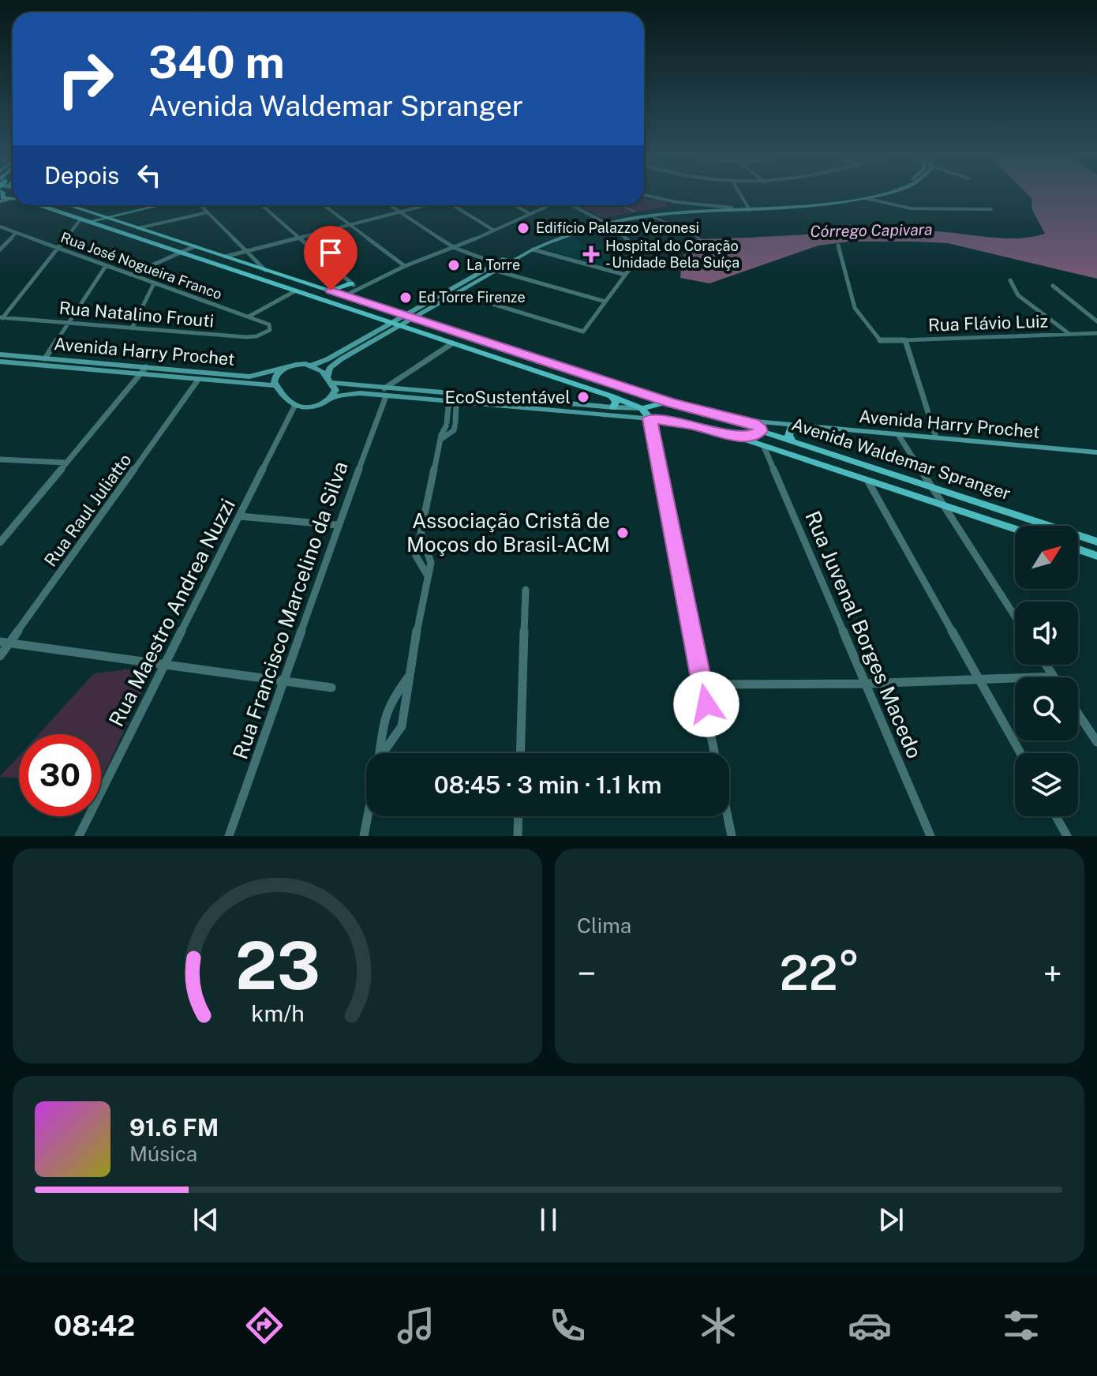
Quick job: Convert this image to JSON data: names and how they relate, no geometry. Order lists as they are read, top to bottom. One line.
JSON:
{"streets":{"main road":["Avenida Waldemar Spranger"],"street":["Rua José Nogueira Franco","Rua Natalino Frouti","Rua Flávio Luiz","Avenida Harry Prochet","Rua Raul Juliatto","Rua Francisco Marcelino da Silva","Rua Maestro Andrea Nuzzi","Rua Juvenal Borges Macedo"]},"crossings":[["Rua José Nogueira Franco","Rua Natalino Frouti"],["Avenida Harry Prochet","Avenida Waldemar Spranger"],["Avenida Harry Prochet","Rua Raul Juliatto"],["Avenida Harry Prochet","Rua Maestro Andrea Nuzzi"],["Avenida Waldemar Spranger","Rua Juvenal Borges Macedo"]],"water":["Córrego Capivara"],"places":{"other":["Edifício Palazzo Veronesi","La Torre","Ed Torre Firenze","EcoSustentável","Associação Cristã de Moços do Brasil-ACM"],"health":["Hospital do Coração - Unidade Bela Suíça"]},"north":"top right","page":{"turn":["340 m","Avenida Waldemar Spranger"],"then":"Depois","limit":"30","trip":"08:45 · 3 min · 1.1 km","tile":"Clima","heat":["−","22°","+"],"song":["91.6 FM","Música"],"tabs":"08:42","gauge":["23","km/h"]}}
